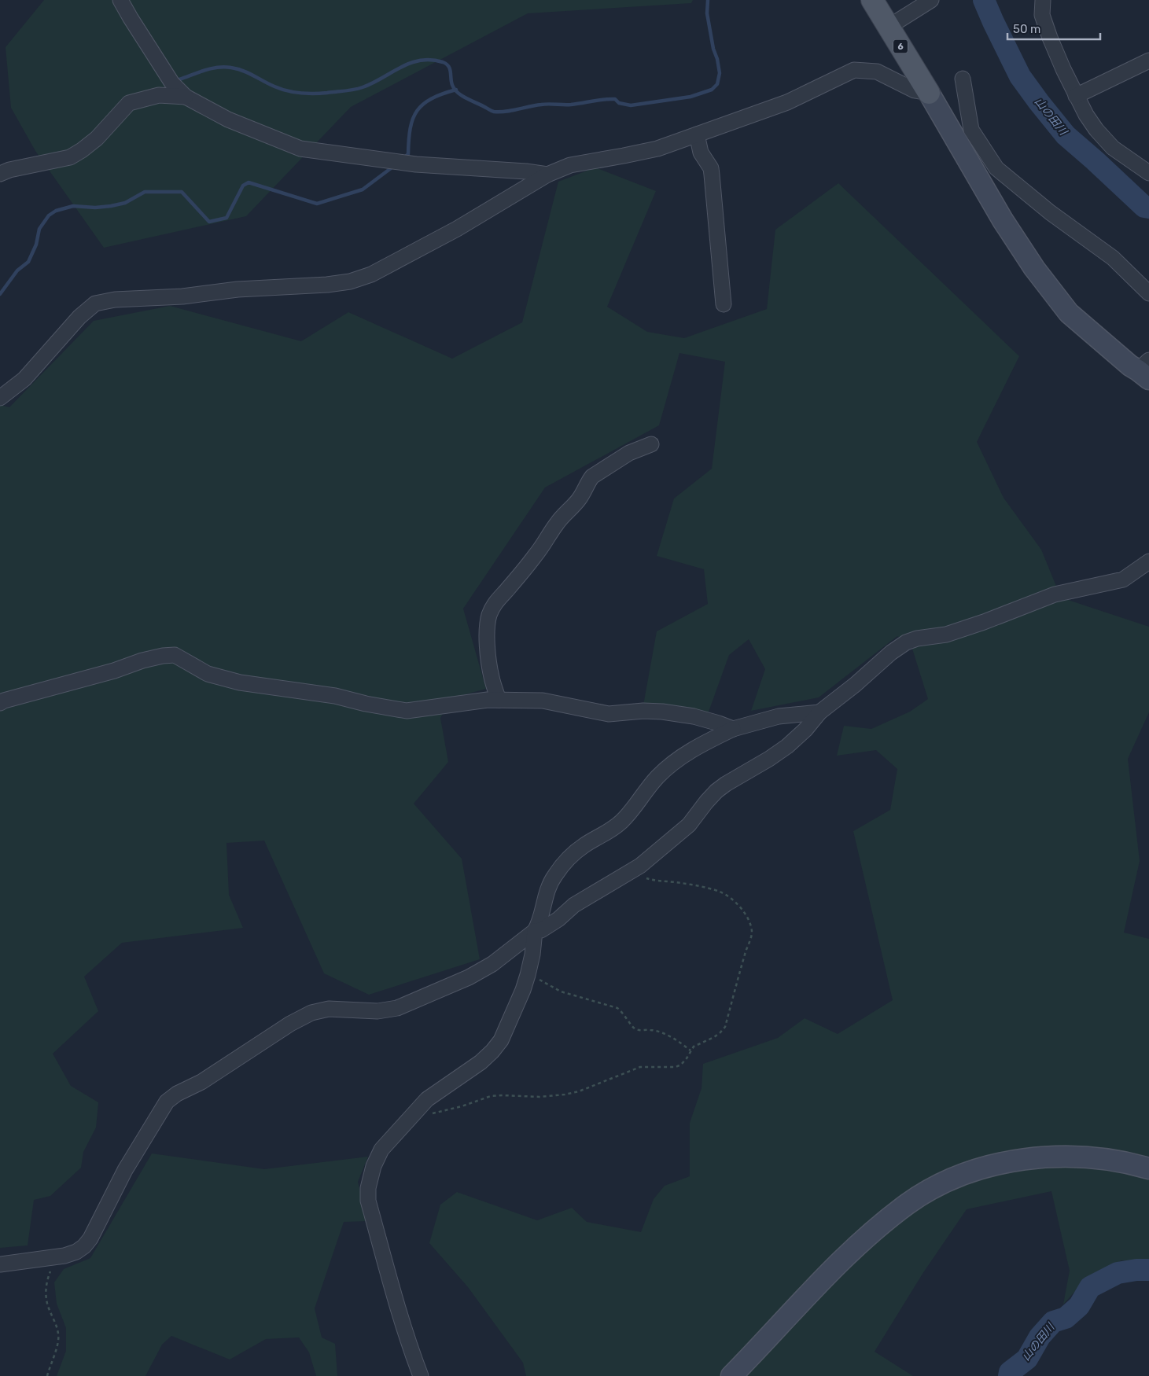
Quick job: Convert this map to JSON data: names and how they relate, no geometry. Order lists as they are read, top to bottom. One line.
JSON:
{"streets":{"main road":["6"]},"water":["山の田川"],"scale_bar":"50 m"}
